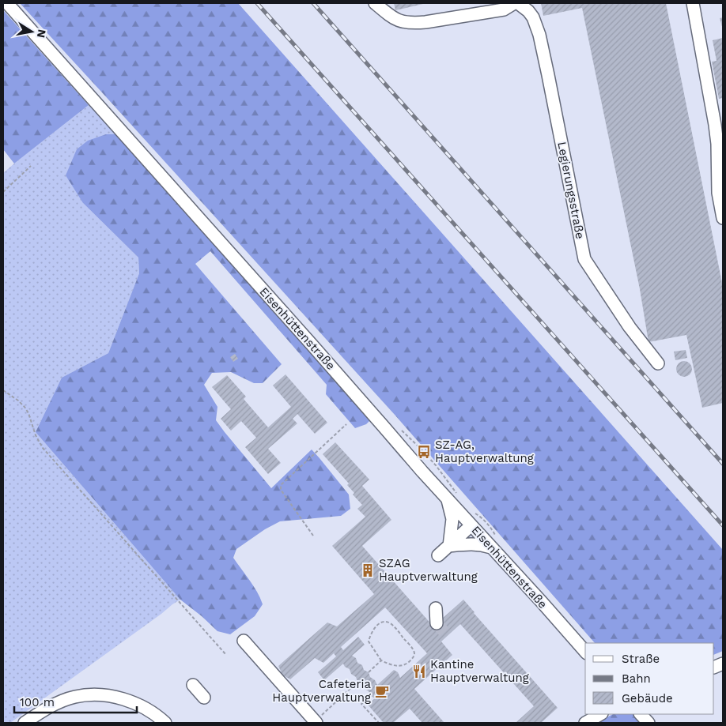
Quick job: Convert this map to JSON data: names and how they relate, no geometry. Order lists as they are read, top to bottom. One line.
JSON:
{"streets":{"street":["Legierungsstraße","Eisenhüttenstraße"]},"places":{"bus stop":["SZ-AG, Hauptverwaltung"],"building":["SZAG Hauptverwaltung"],"restaurant":["Kantine Hauptverwaltung"],"cafe":["Cafeteria Hauptverwaltung"]},"legend":["Straße","Bahn","Gebäude"],"scale_bar":"100 m","north":"right"}
